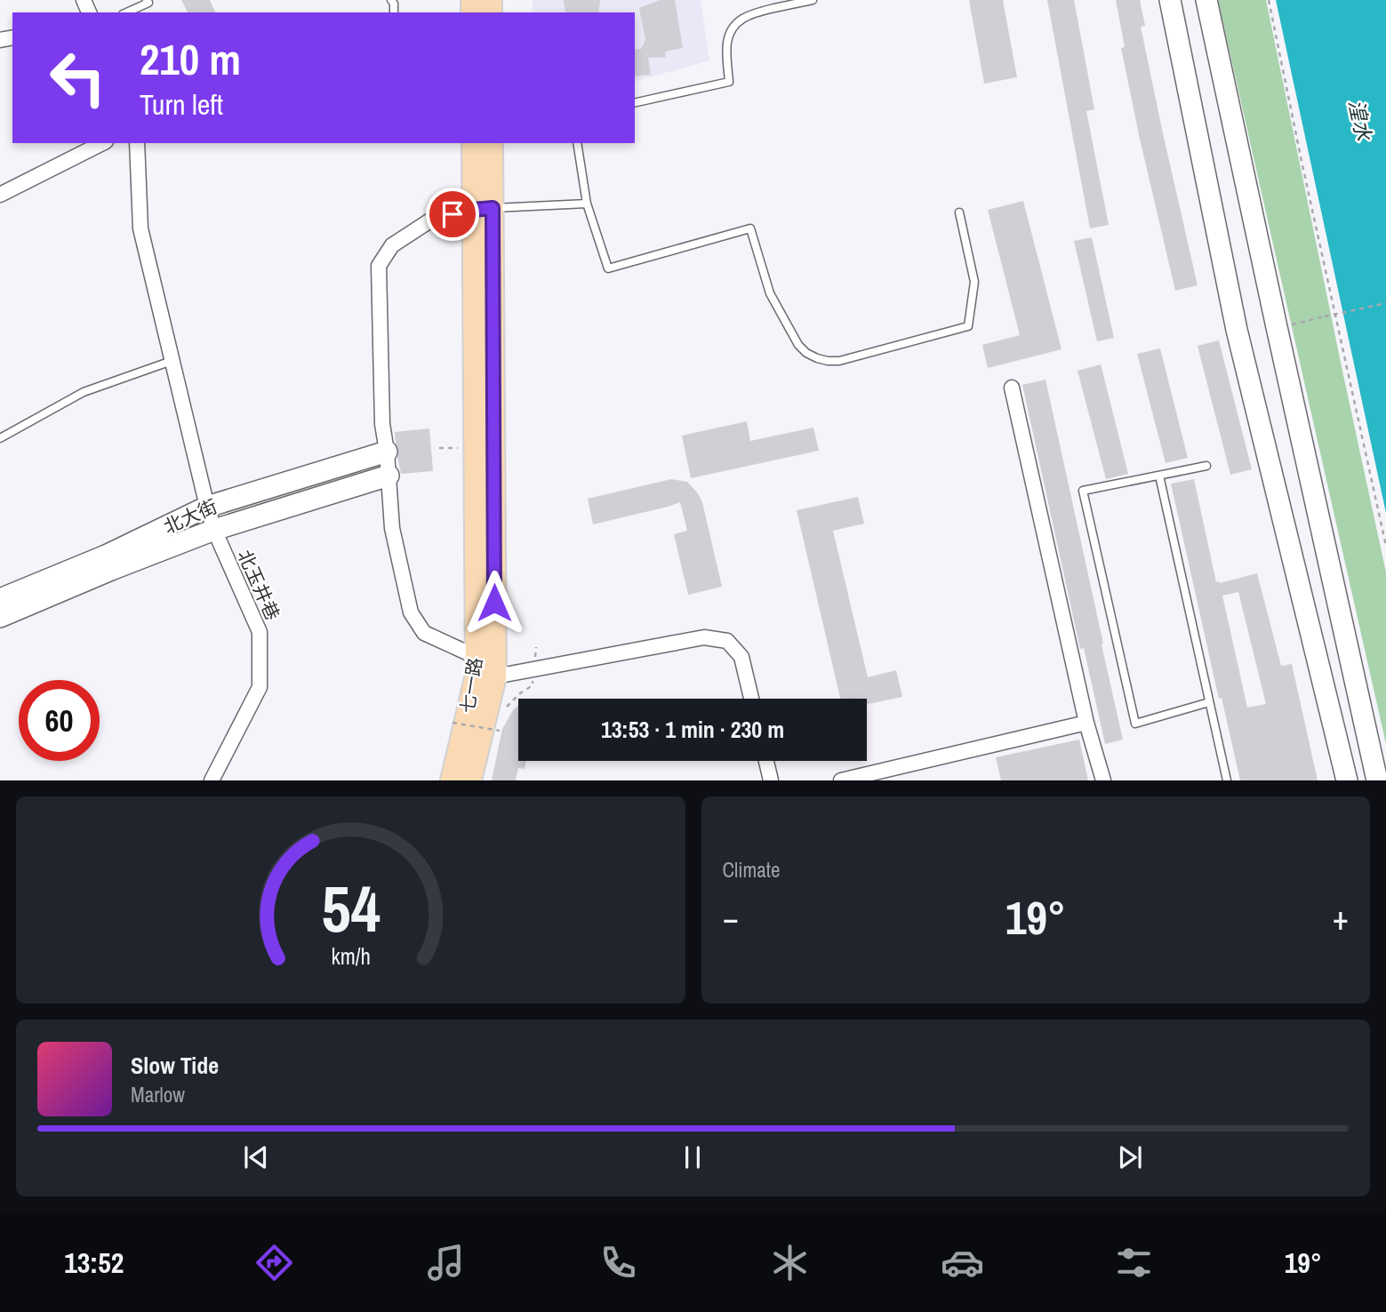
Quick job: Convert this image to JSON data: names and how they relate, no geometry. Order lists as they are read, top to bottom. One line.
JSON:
{"streets":{"main road":["北大街","七一路"],"street":["北玉井巷"]},"crossings":[["北大街","北玉井巷"]],"water":["湟水"],"page":{"turn":["210 m","Turn left"],"limit":"60","trip":"13:53 · 1 min · 230 m","tile":"Climate","heat":["−","19°","+"],"song":["Slow Tide","Marlow"],"tabs":["13:52","19°"],"gauge":["54","km/h"]}}
